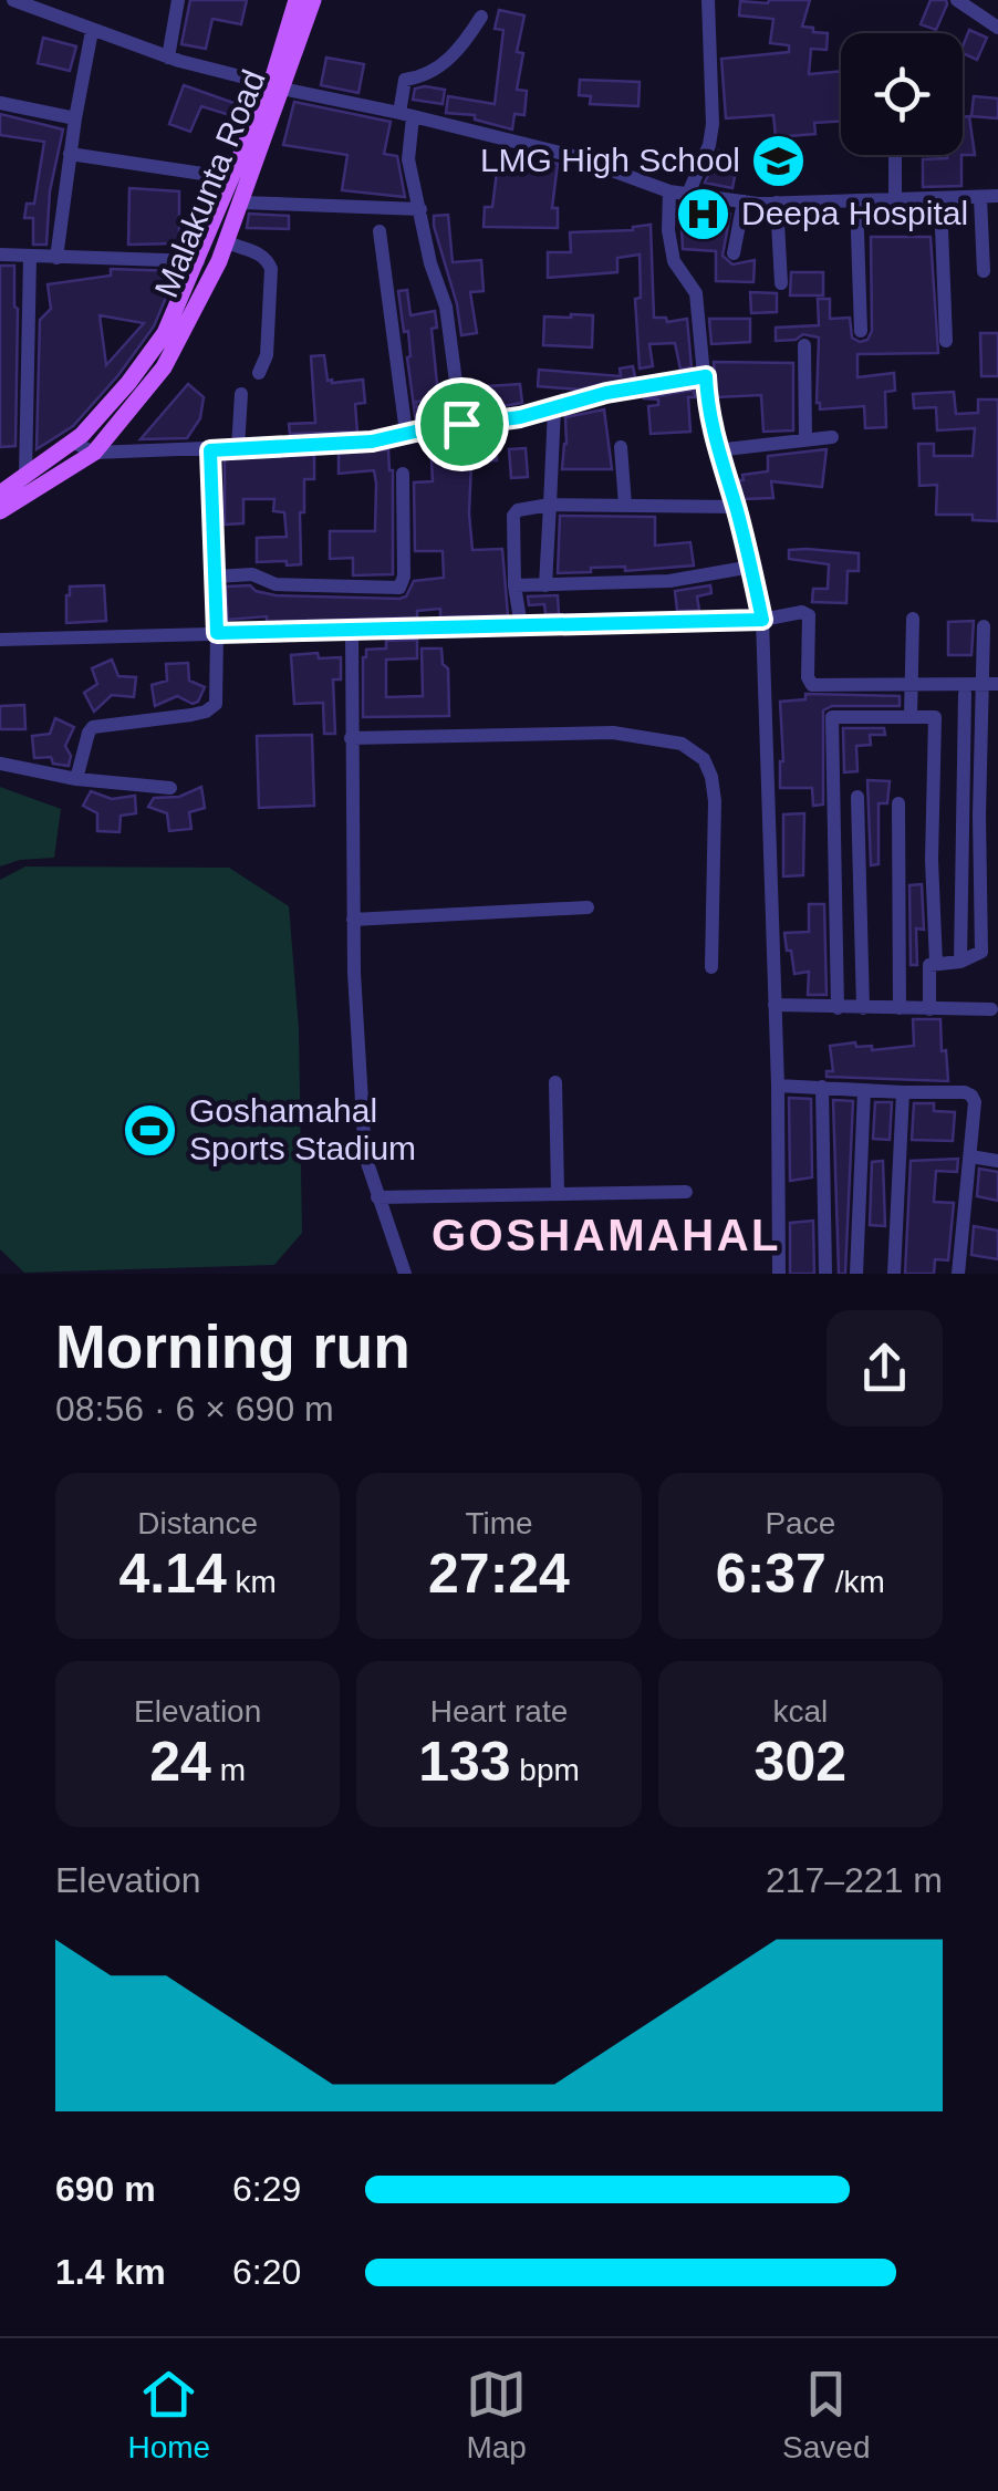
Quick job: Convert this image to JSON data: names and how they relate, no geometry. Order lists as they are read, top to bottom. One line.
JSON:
{"streets":{"main road":["Malakunta Road"]},"districts":["GOSHAMAHAL"],"places":{"school or university":["LMG High School"],"hospital":["Deepa Hospital"],"sports":["Goshamahal Sports Stadium"]},"page":{"heading":["Morning run","08:56 · 6 × 690 m"],"stats":[["Distance","4.14 km"],["Time","27:24"],["Pace","6:37 /km"],["Elevation","24 m"],["Heart rate","133 bpm"],["kcal","302"]],"chart":["Elevation","217–221 m"],"list":[{"name":"690 m","note":"6:29"},{"name":"1.4 km","note":"6:20"}],"tabs":["Home","Map","Saved"]}}
